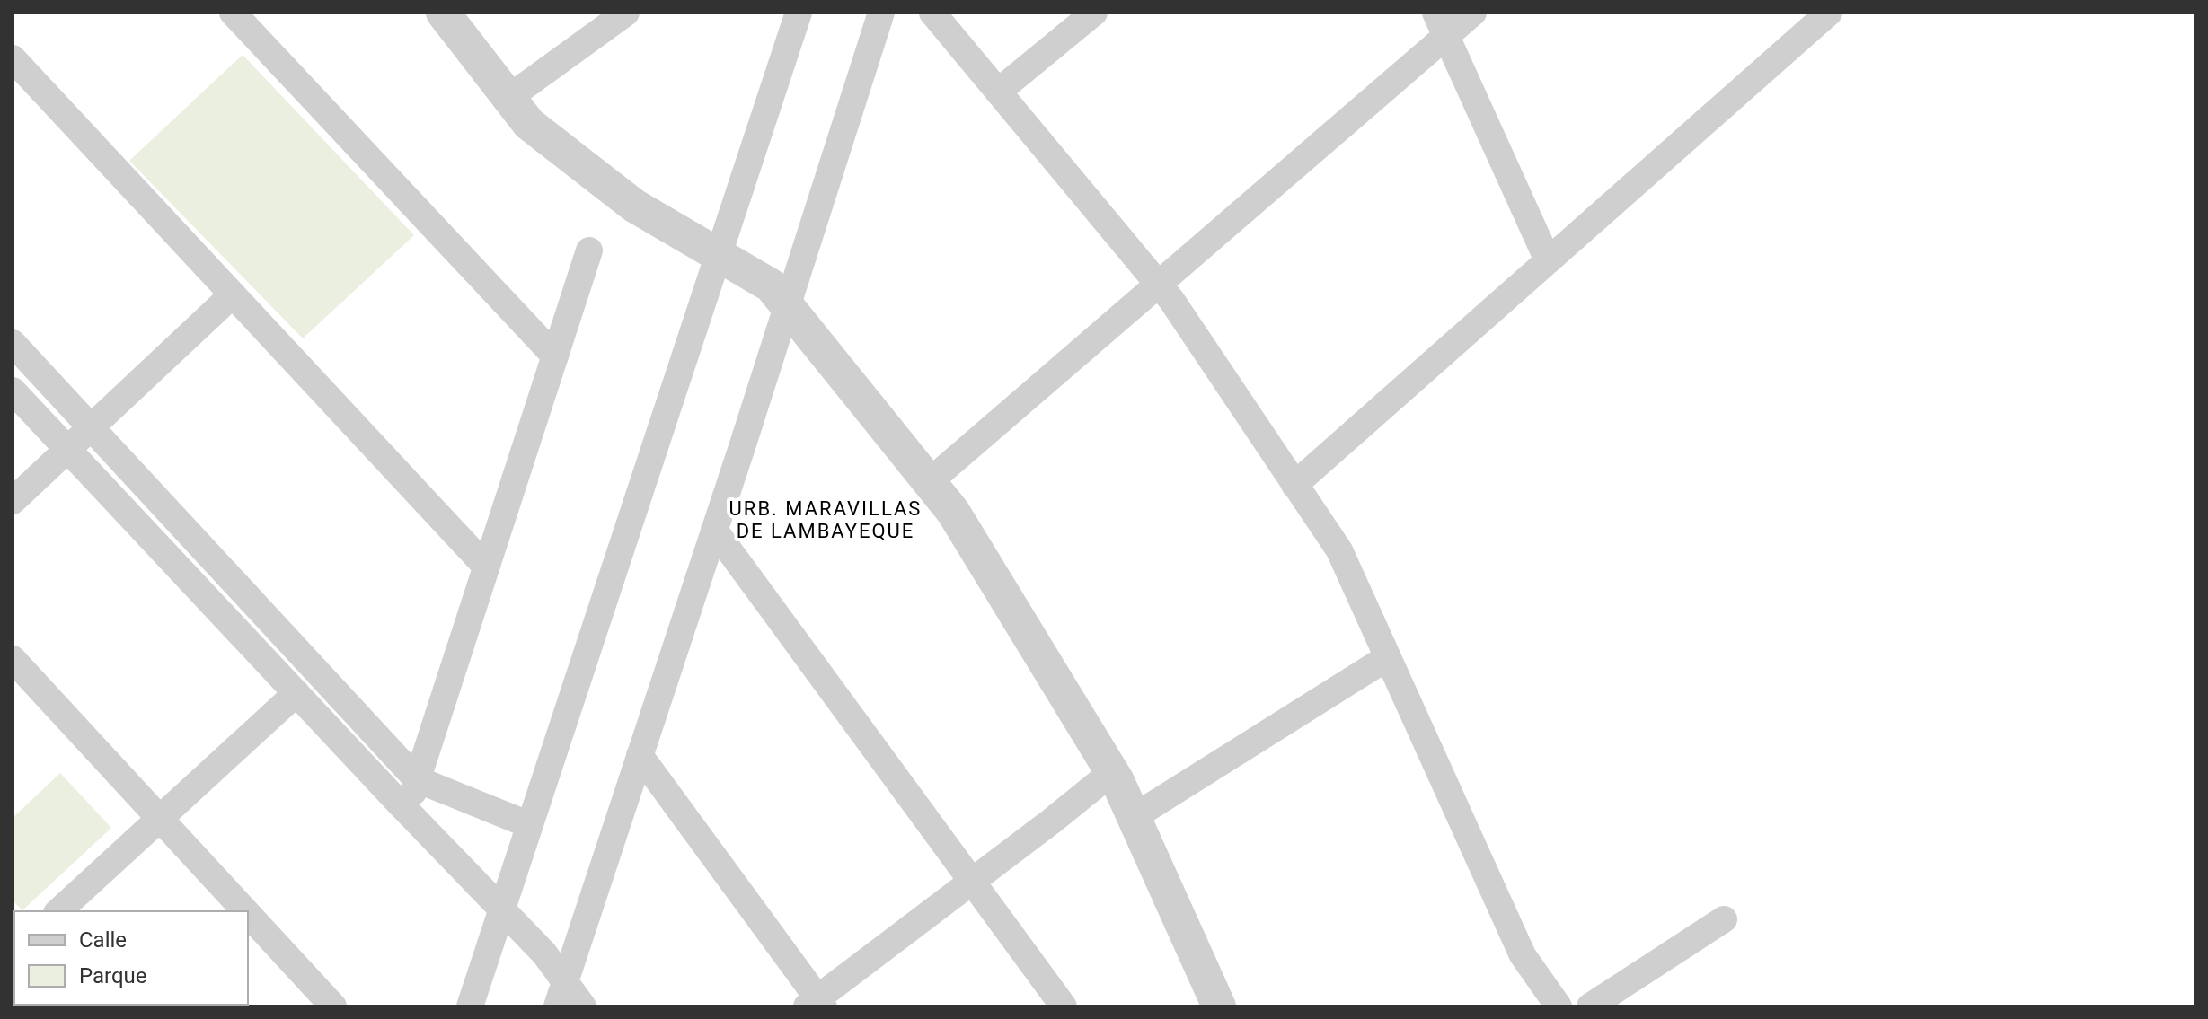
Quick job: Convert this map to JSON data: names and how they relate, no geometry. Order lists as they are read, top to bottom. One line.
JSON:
{"districts":["URB. MARAVILLAS DE LAMBAYEQUE"],"legend":["Calle","Parque"]}
